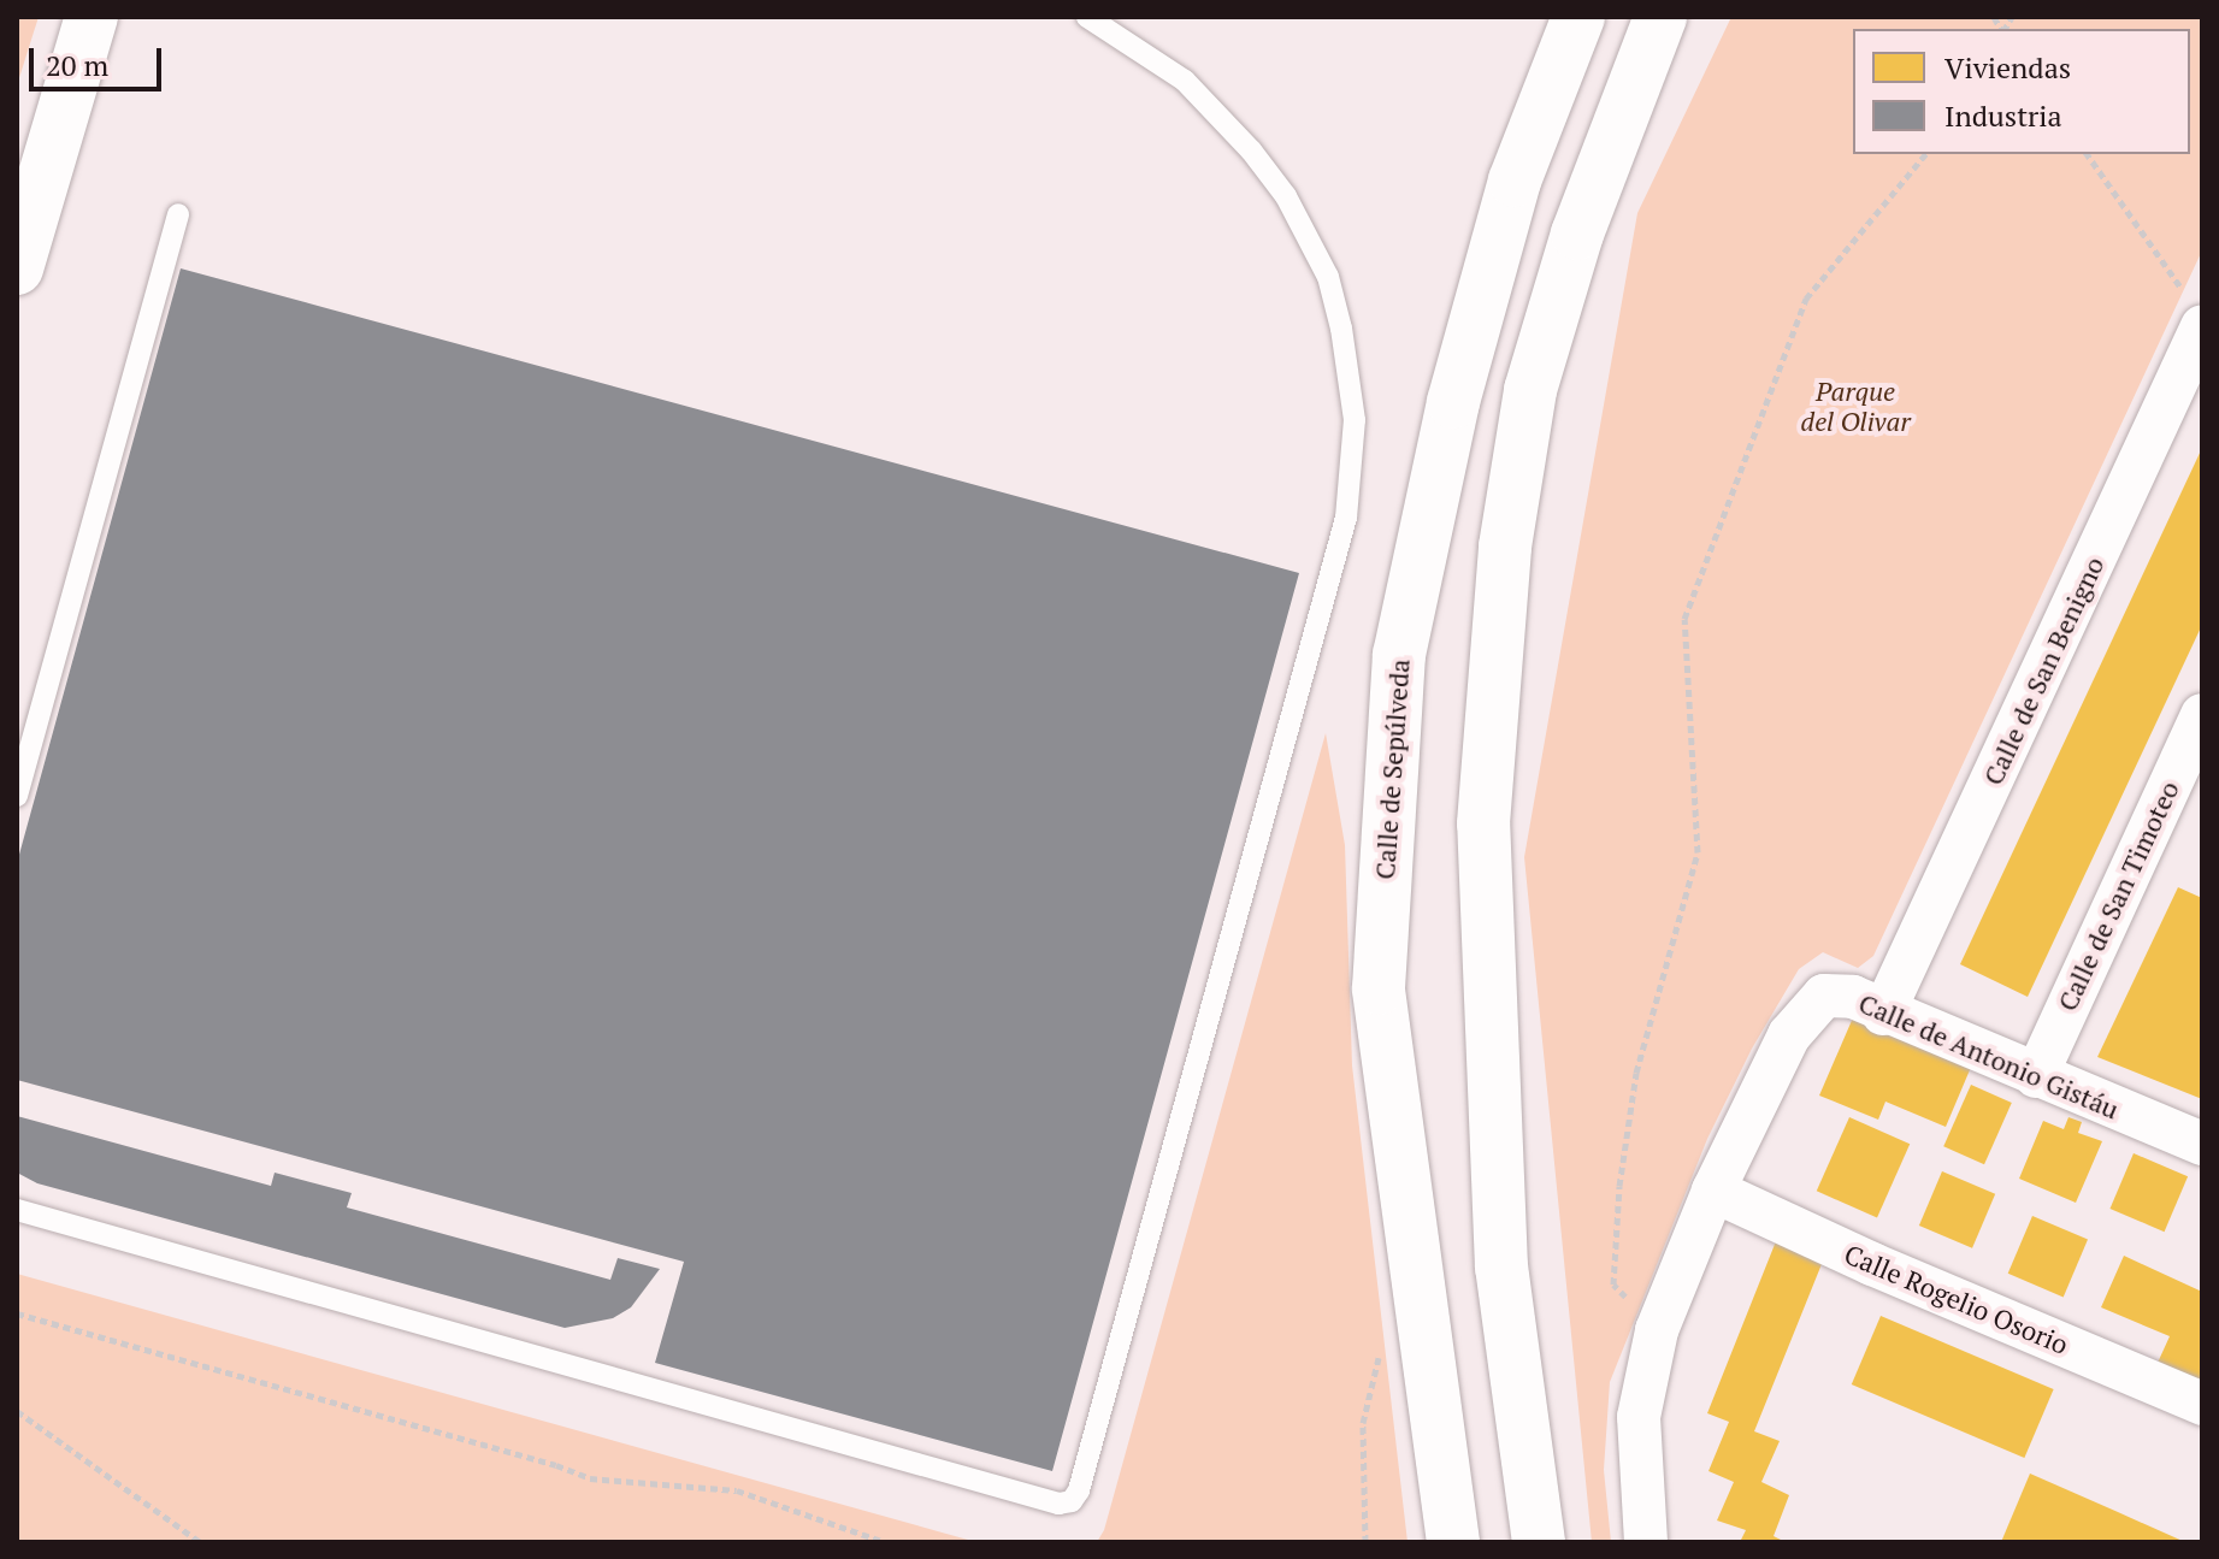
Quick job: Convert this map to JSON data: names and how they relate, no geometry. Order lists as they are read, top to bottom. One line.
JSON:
{"streets":{"street":["Calle de San Benigno","Calle de Sepúlveda","Calle de San Timoteo","Calle de Antonio Gistáu","Calle Rogelio Osorio"]},"crossings":[["Calle de San Benigno","Calle de Antonio Gistáu"],["Calle de San Timoteo","Calle de Antonio Gistáu"],["Calle de Antonio Gistáu","Calle Rogelio Osorio"]],"parks":["Parque del Olivar"],"legend":["Viviendas","Industria"],"scale_bar":"20 m"}
